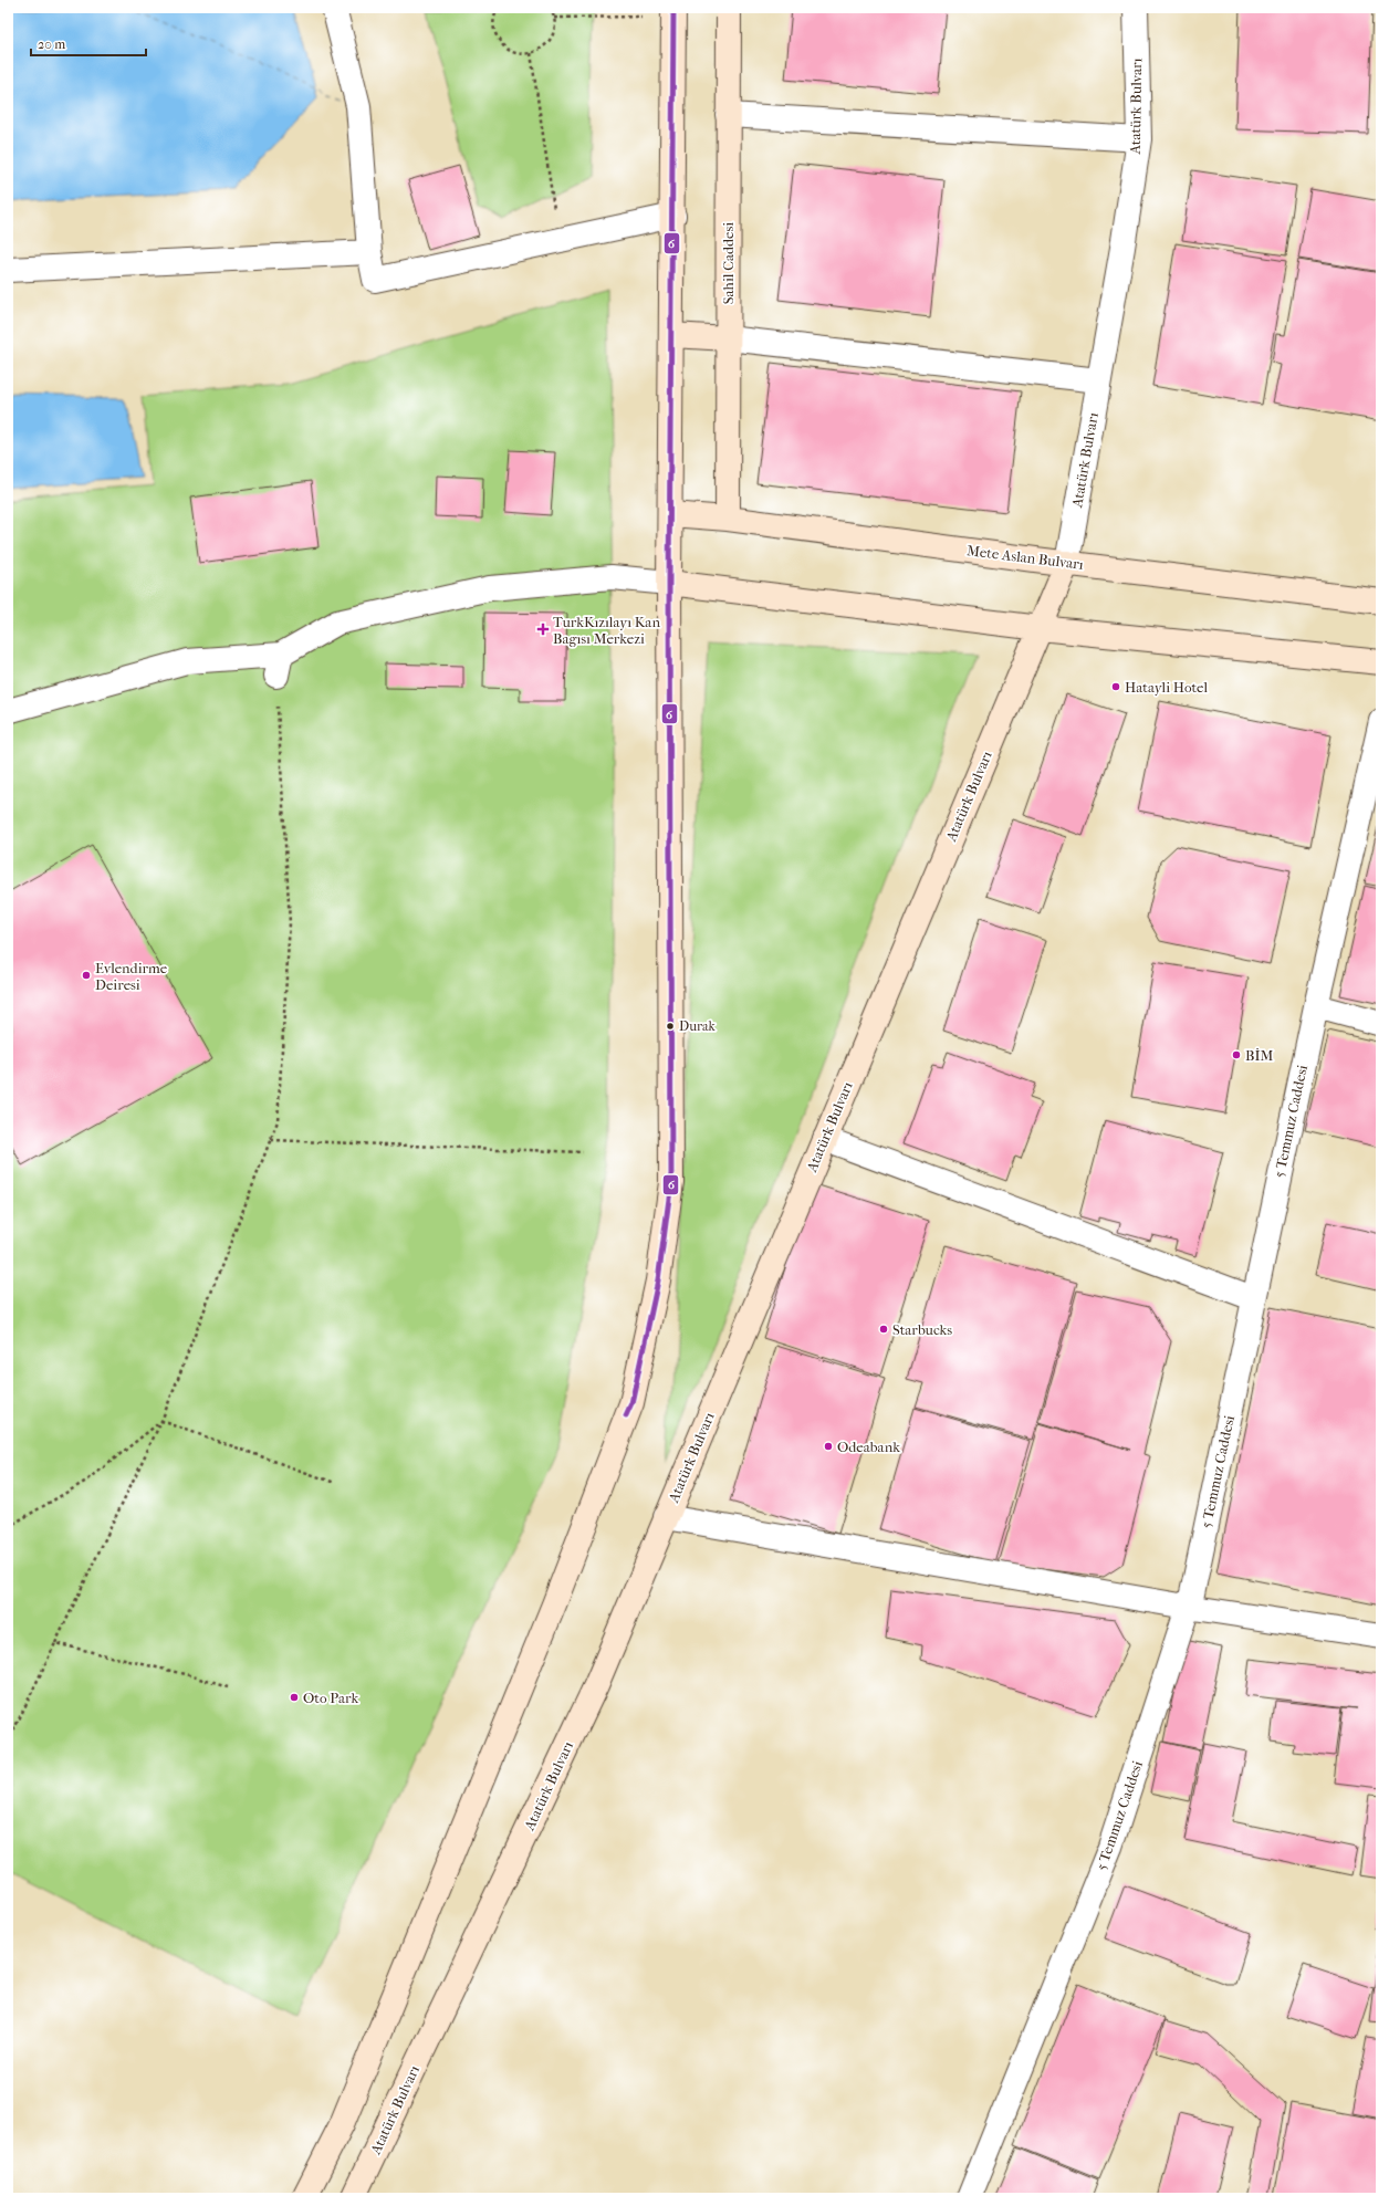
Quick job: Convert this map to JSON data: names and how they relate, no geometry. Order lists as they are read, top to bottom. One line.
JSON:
{"streets":{"street":["Atatürk Bulvarı","Sahil Caddesi","Mete Aslan Bulvarı","5 Temmuz Caddesi"]},"crossings":[["Atatürk Bulvarı","Mete Aslan Bulvarı"],["Sahil Caddesi","Mete Aslan Bulvarı"]],"places":{"health":["TurkKızılayı Kan Bagısı Merkezi"],"other":["Hatayli Hotel","Evlendirme Deiresi","Durak","BİM","Starbucks","Odeabank","Oto Park"]},"lines":["transit line 6"],"scale_bar":"20 m"}
